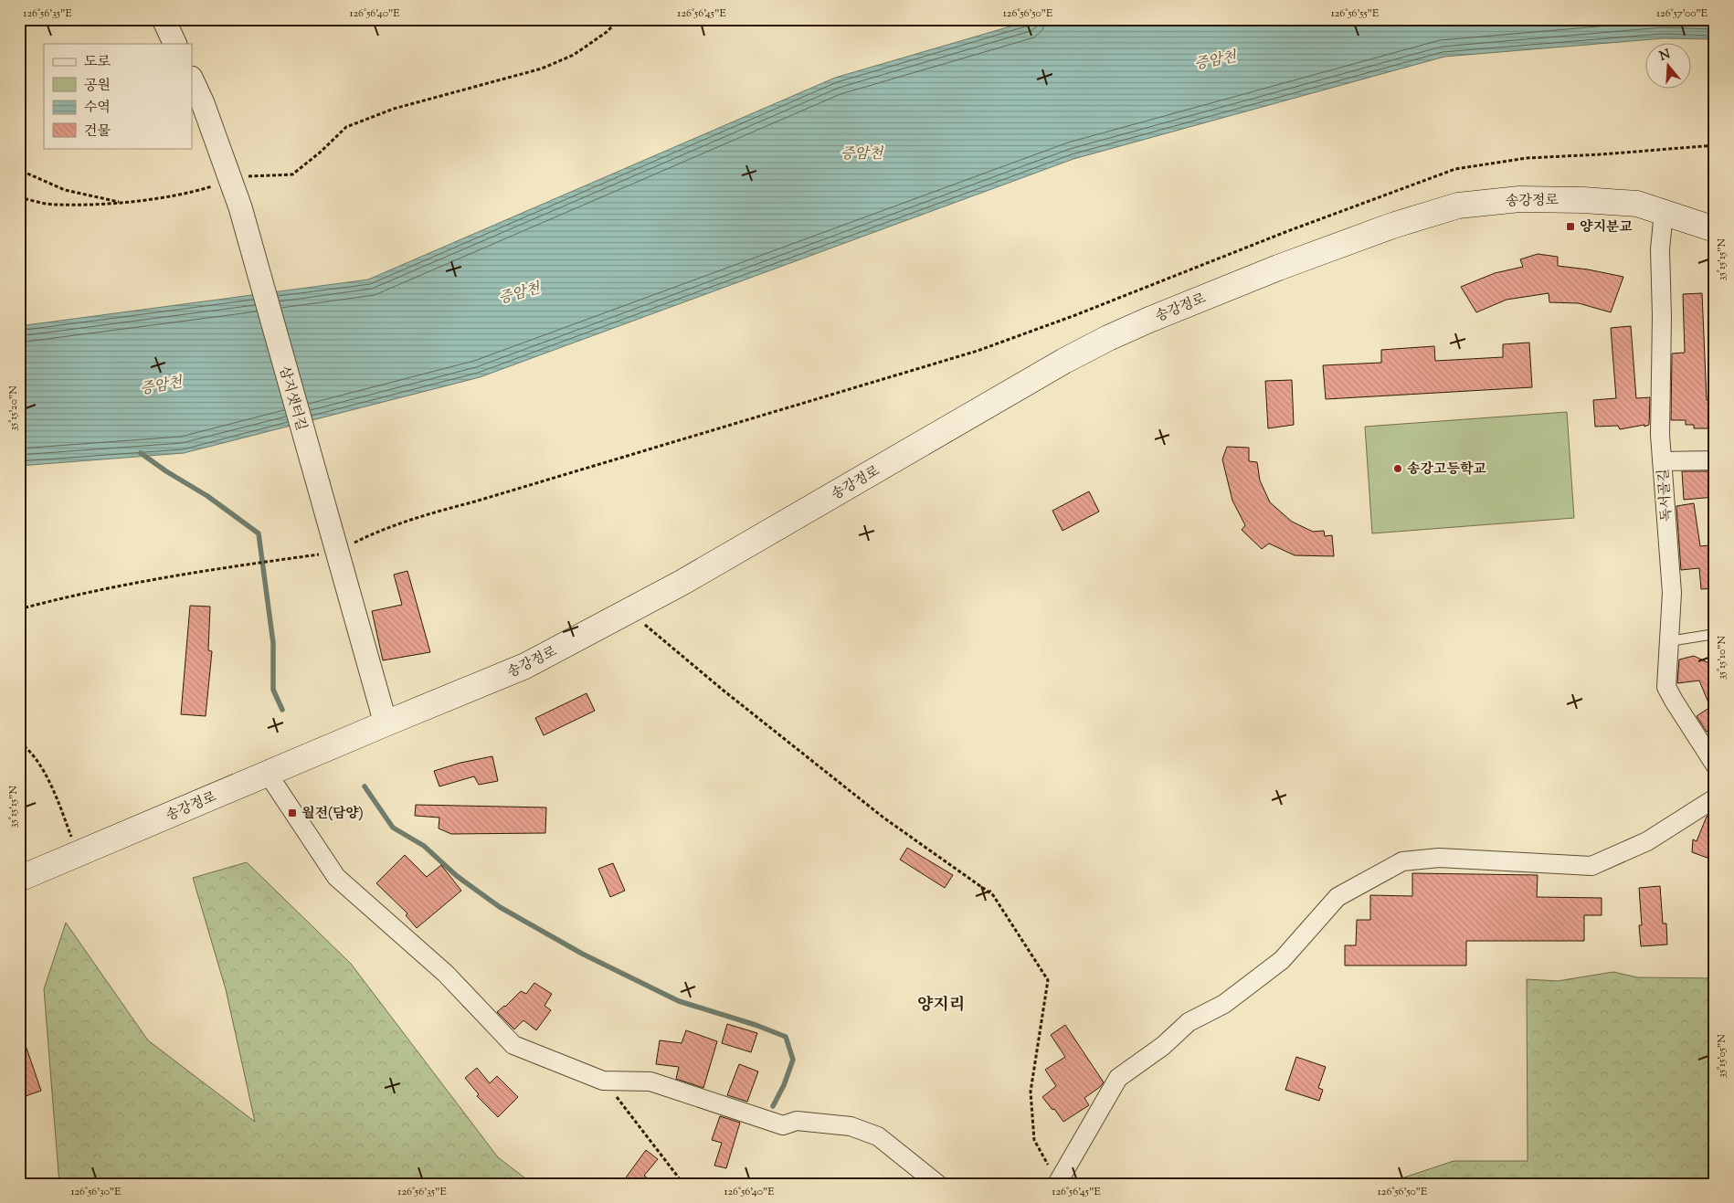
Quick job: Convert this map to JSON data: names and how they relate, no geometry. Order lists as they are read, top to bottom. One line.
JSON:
{"streets":{"main road":["송강정로"],"street":["삼지샛터길","독서골길"]},"crossings":[["송강정로","삼지샛터길"],["송강정로","독서골길"]],"districts":["양지리"],"water":["증암천"],"places":{"transit":["양지분교","월전(담양)"],"other":["송강고등학교"]},"legend":["도로","공원","수역","건물"],"north":"top","coordinates":["126°56'35\"E","126°56'40\"E","126°56'45\"E","126°56'50\"E","126°56'55\"E","126°57'00\"E","35°15'15\"N","35°15'20\"N","35°15'10\"N","35°15'05\"N","126°56'30\"E"]}
